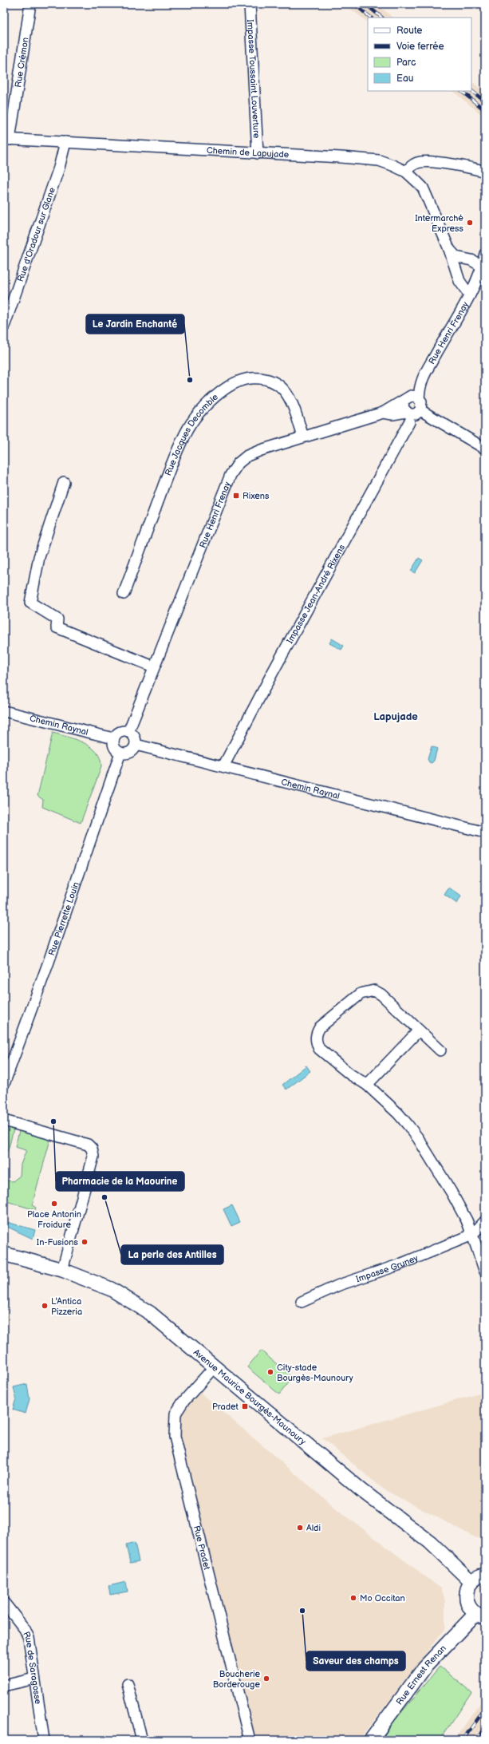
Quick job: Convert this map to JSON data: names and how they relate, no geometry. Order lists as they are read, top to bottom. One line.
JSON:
{"streets":{"street":["Rue Crémon","Impasse Toussaint Louverture","Chemin de Lapujade","Rue d'Oradour sur Glane","Rue Henri Frenay","Rue Jacques Decomble","Impasse Jean-André Rixens","Chemin Raynal","Rue Pierrette Louin","Impasse Gruney","Avenue Maurice Bourgès-Maunoury","Rue Pradet","Rue de Saragosse","Rue Ernest Renan"]},"crossings":[["Rue Crémon","Chemin de Lapujade"],["Impasse Toussaint Louverture","Chemin de Lapujade"],["Chemin de Lapujade","Rue d'Oradour sur Glane"],["Chemin de Lapujade","Rue Henri Frenay"],["Rue Henri Frenay","Rue Jacques Decomble"],["Rue Henri Frenay","Impasse Jean-André Rixens"],["Rue Henri Frenay","Chemin Raynal"],["Rue Henri Frenay","Rue Pierrette Louin"],["Impasse Jean-André Rixens","Chemin Raynal"],["Chemin Raynal","Rue Pierrette Louin"],["Avenue Maurice Bourgès-Maunoury","Rue Pradet"]],"districts":["Lapujade"],"places":{"other":["Intermarché Express","Le Jardin Enchanté","Pharmacie de la Maourine","La perle des Antilles","Place Antonin Froidure","In-Fusions","L'Antica Pizzeria","City-stade Bourgès-Maunoury","Aldi","Mo Occitan","Saveur des champs","Boucherie Borderouge"],"transit":["Rixens","Pradet"]},"legend":["Route","Voie ferrée","Parc","Eau"]}
